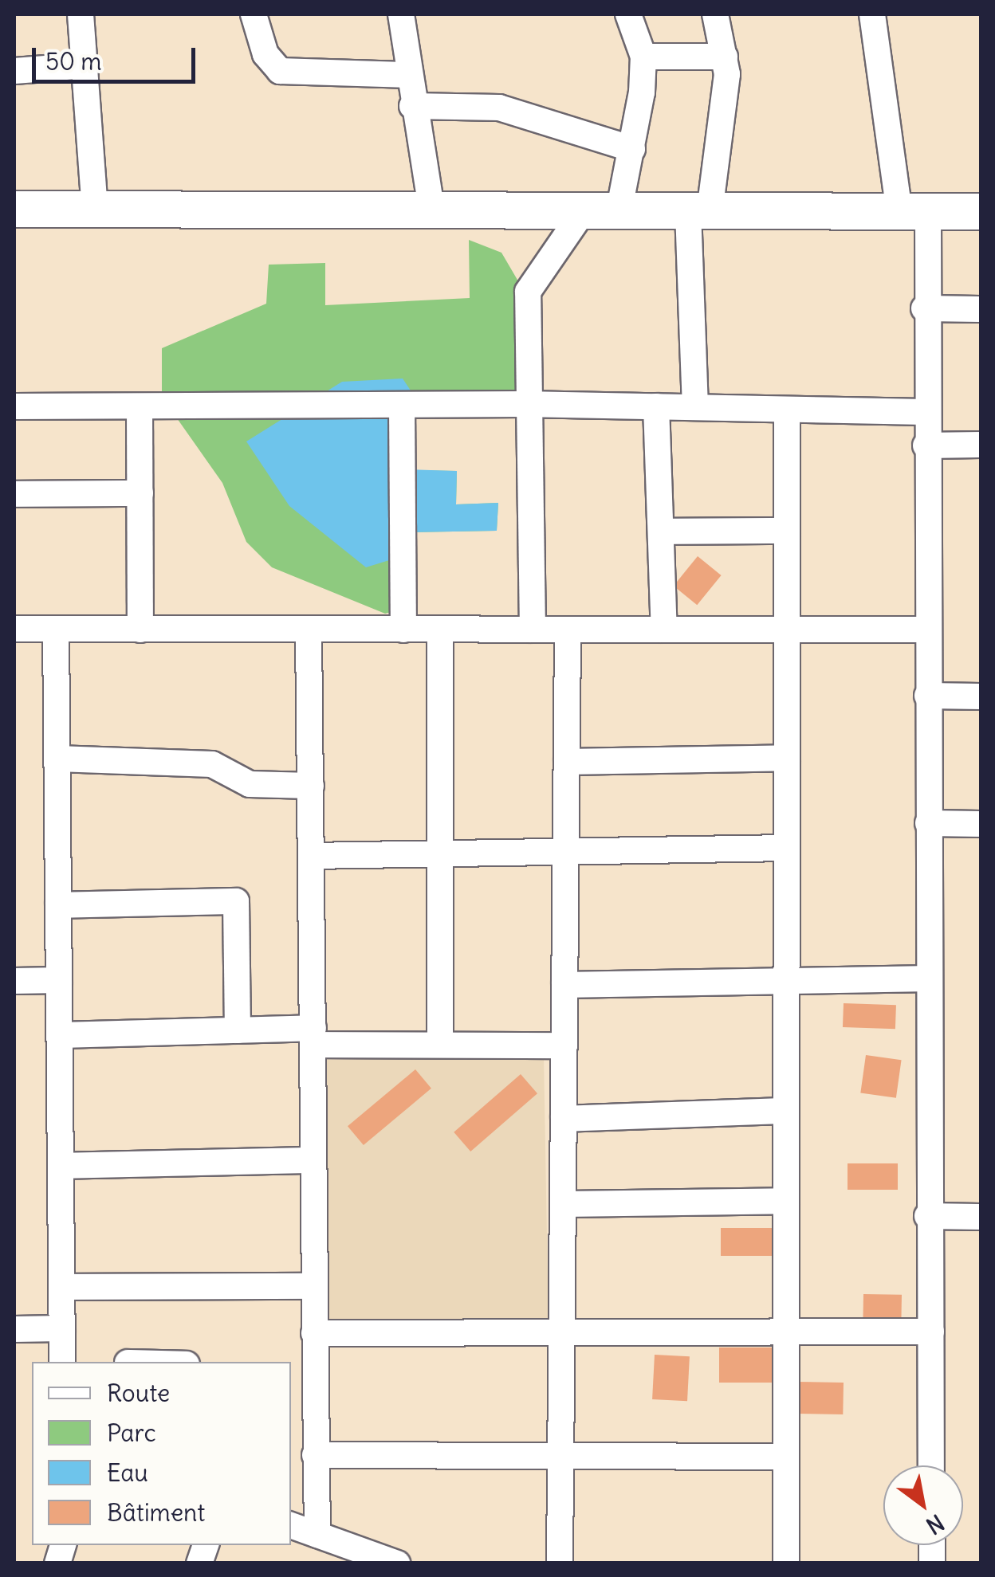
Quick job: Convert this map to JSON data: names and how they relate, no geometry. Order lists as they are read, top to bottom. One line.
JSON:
{"legend":["Route","Parc","Eau","Bâtiment"],"scale_bar":"50 m","north":"bottom right"}
